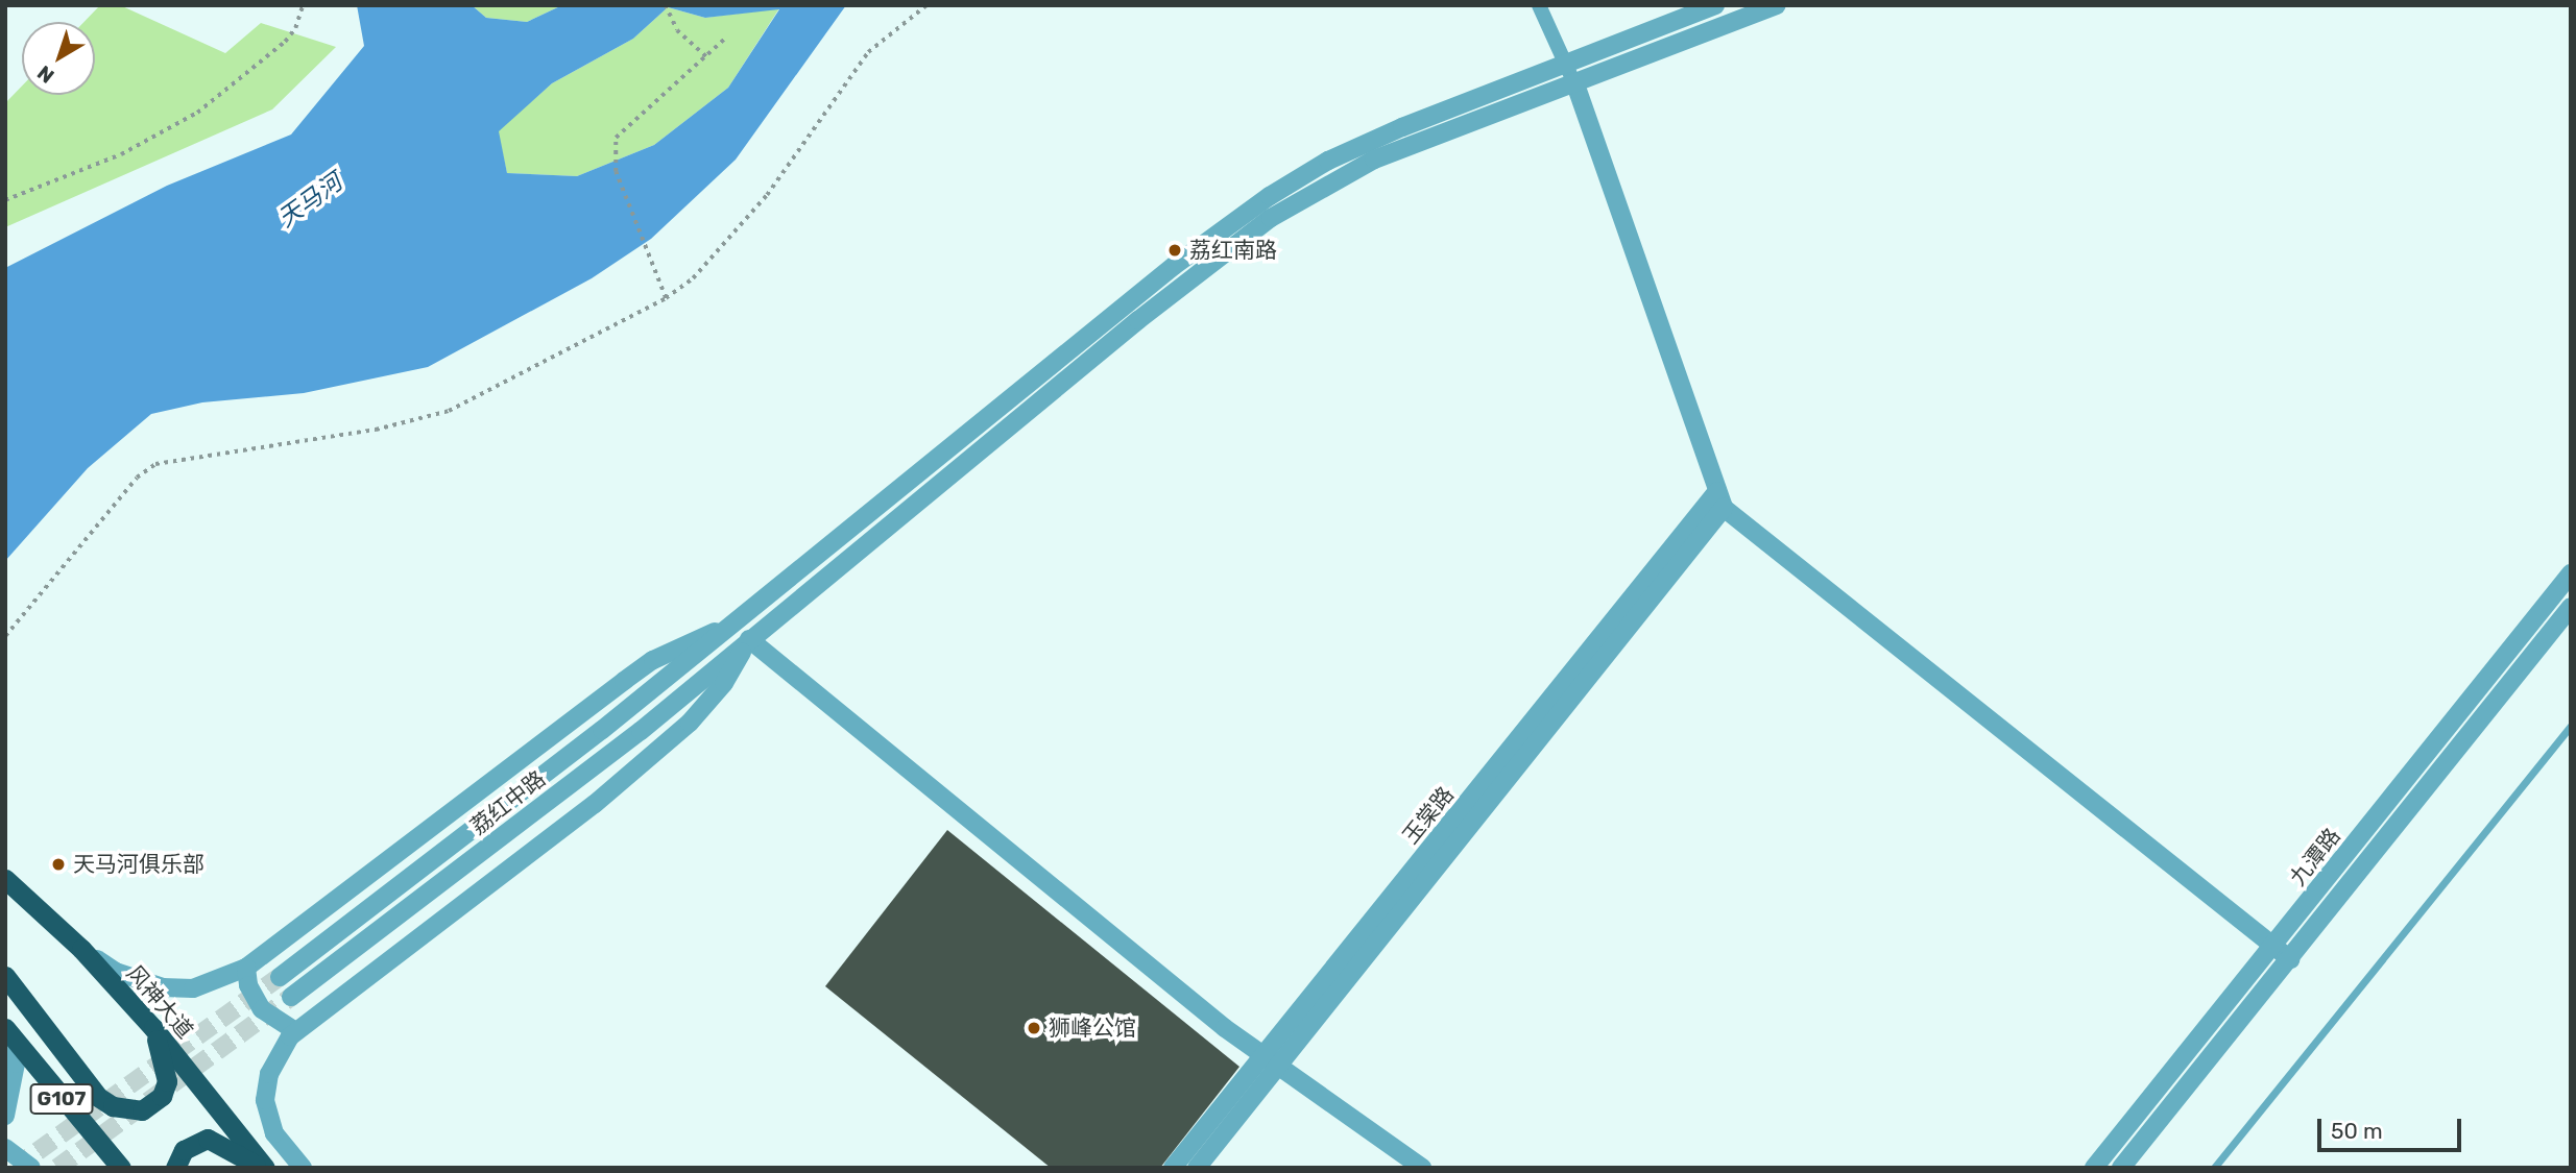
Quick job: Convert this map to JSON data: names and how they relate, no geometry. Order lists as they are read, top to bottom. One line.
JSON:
{"streets":{"highway":["风神大道","G107"],"street":["荔红中路","玉棠路","九潭路"]},"water":["天马河"],"places":["荔红南路","天马河俱乐部","狮峰公馆"],"scale_bar":"50 m","north":"bottom left"}
